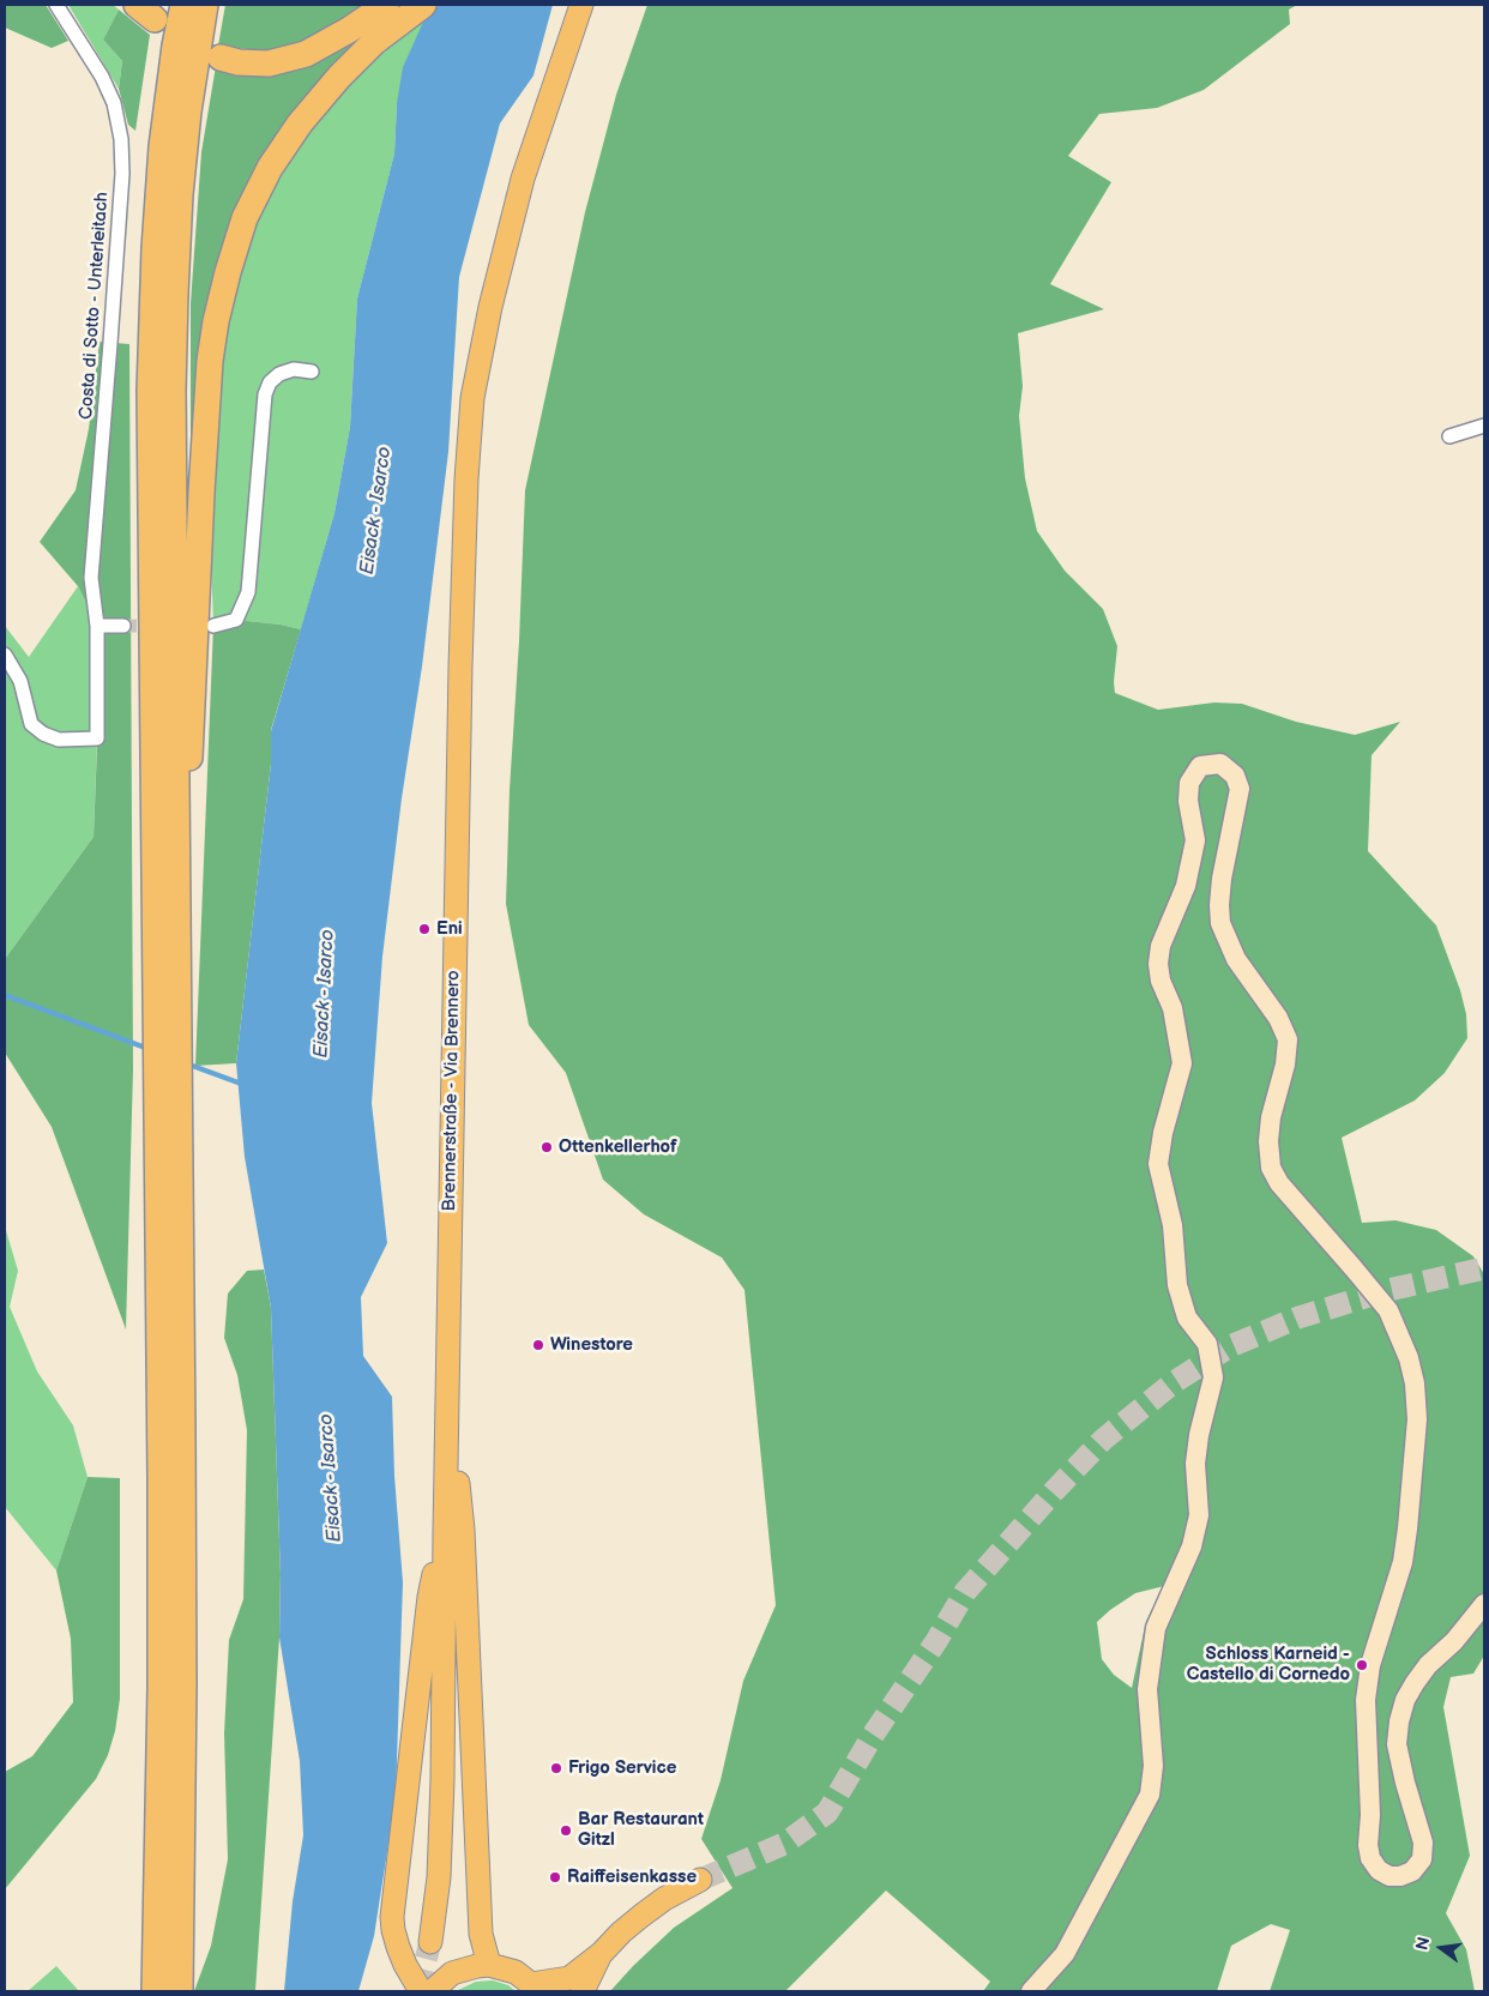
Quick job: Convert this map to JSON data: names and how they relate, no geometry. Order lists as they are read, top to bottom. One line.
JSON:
{"streets":{"main road":["Brennerstraße - Via Brennero"],"street":["Costa di Sotto - Unterleitach"]},"water":["Eisack - Isarco"],"places":["Eni","Ottenkellerhof","Winestore","Schloss Karneid - Castello di Cornedo","Frigo Service","Bar Restaurant Gitzl","Raiffeisenkasse"],"north":"left"}
